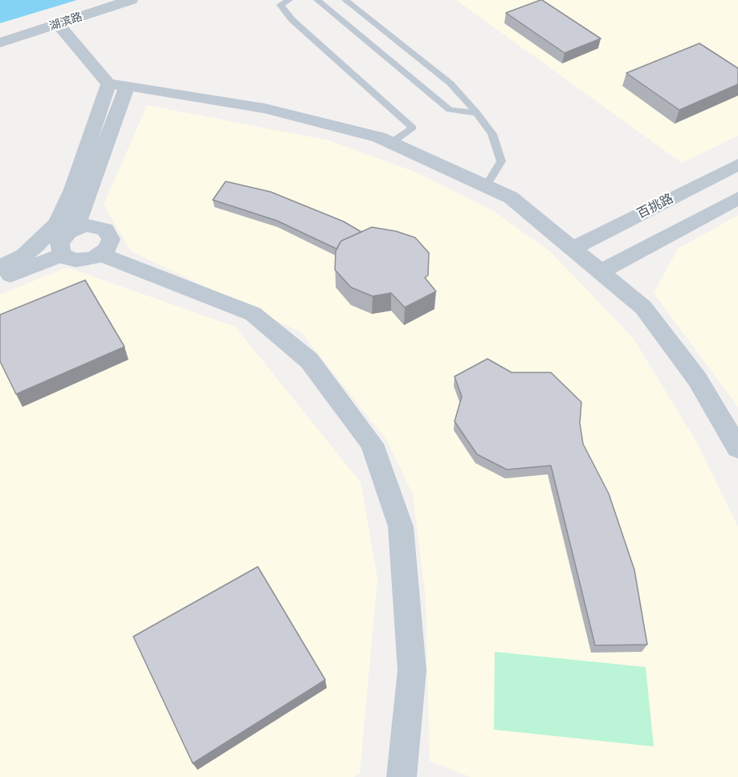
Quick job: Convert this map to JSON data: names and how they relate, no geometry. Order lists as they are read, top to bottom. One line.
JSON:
{"streets":{"street":["湖滨路","百挑路"]}}
